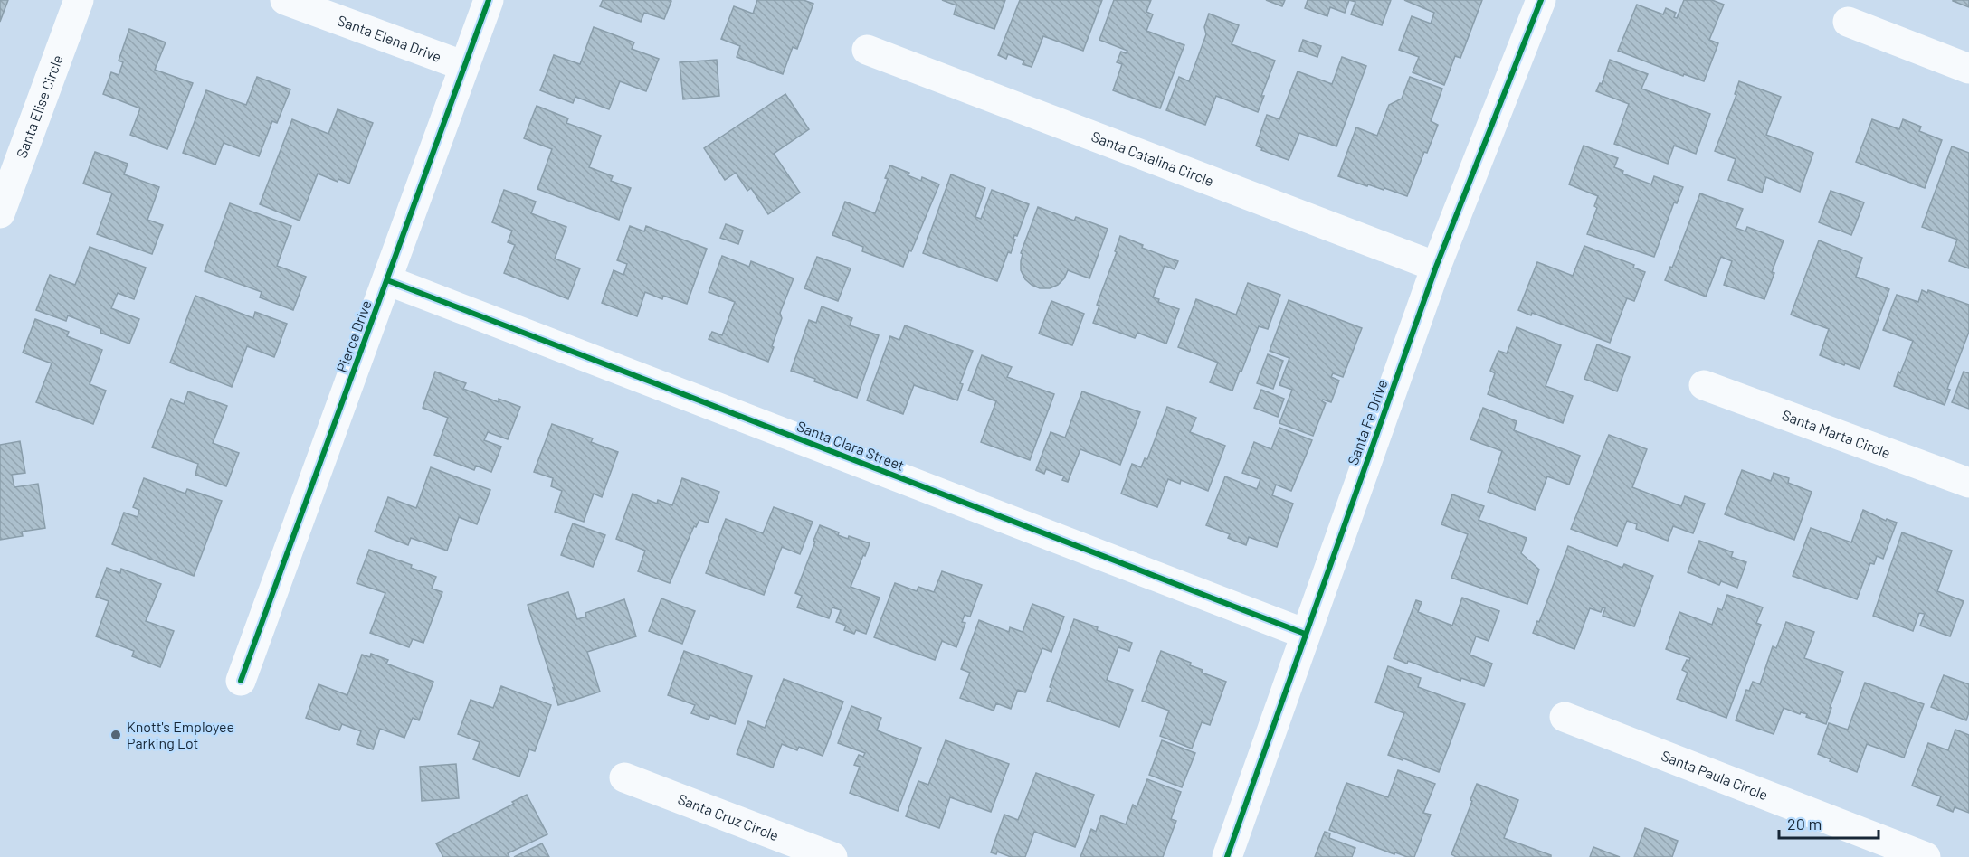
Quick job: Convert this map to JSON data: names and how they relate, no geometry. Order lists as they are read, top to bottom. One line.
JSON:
{"streets":{"street":["Santa Elena Drive","Santa Elise Circle","Santa Catalina Circle","Pierce Drive","Santa Fe Drive","Santa Marta Circle","Santa Clara Street","Santa Paula Circle","Santa Cruz Circle"]},"crossings":[["Santa Elena Drive","Pierce Drive"],["Santa Catalina Circle","Santa Fe Drive"],["Pierce Drive","Santa Clara Street"],["Santa Fe Drive","Santa Clara Street"]],"places":["Knott's Employee Parking Lot"],"scale_bar":"20 m"}
